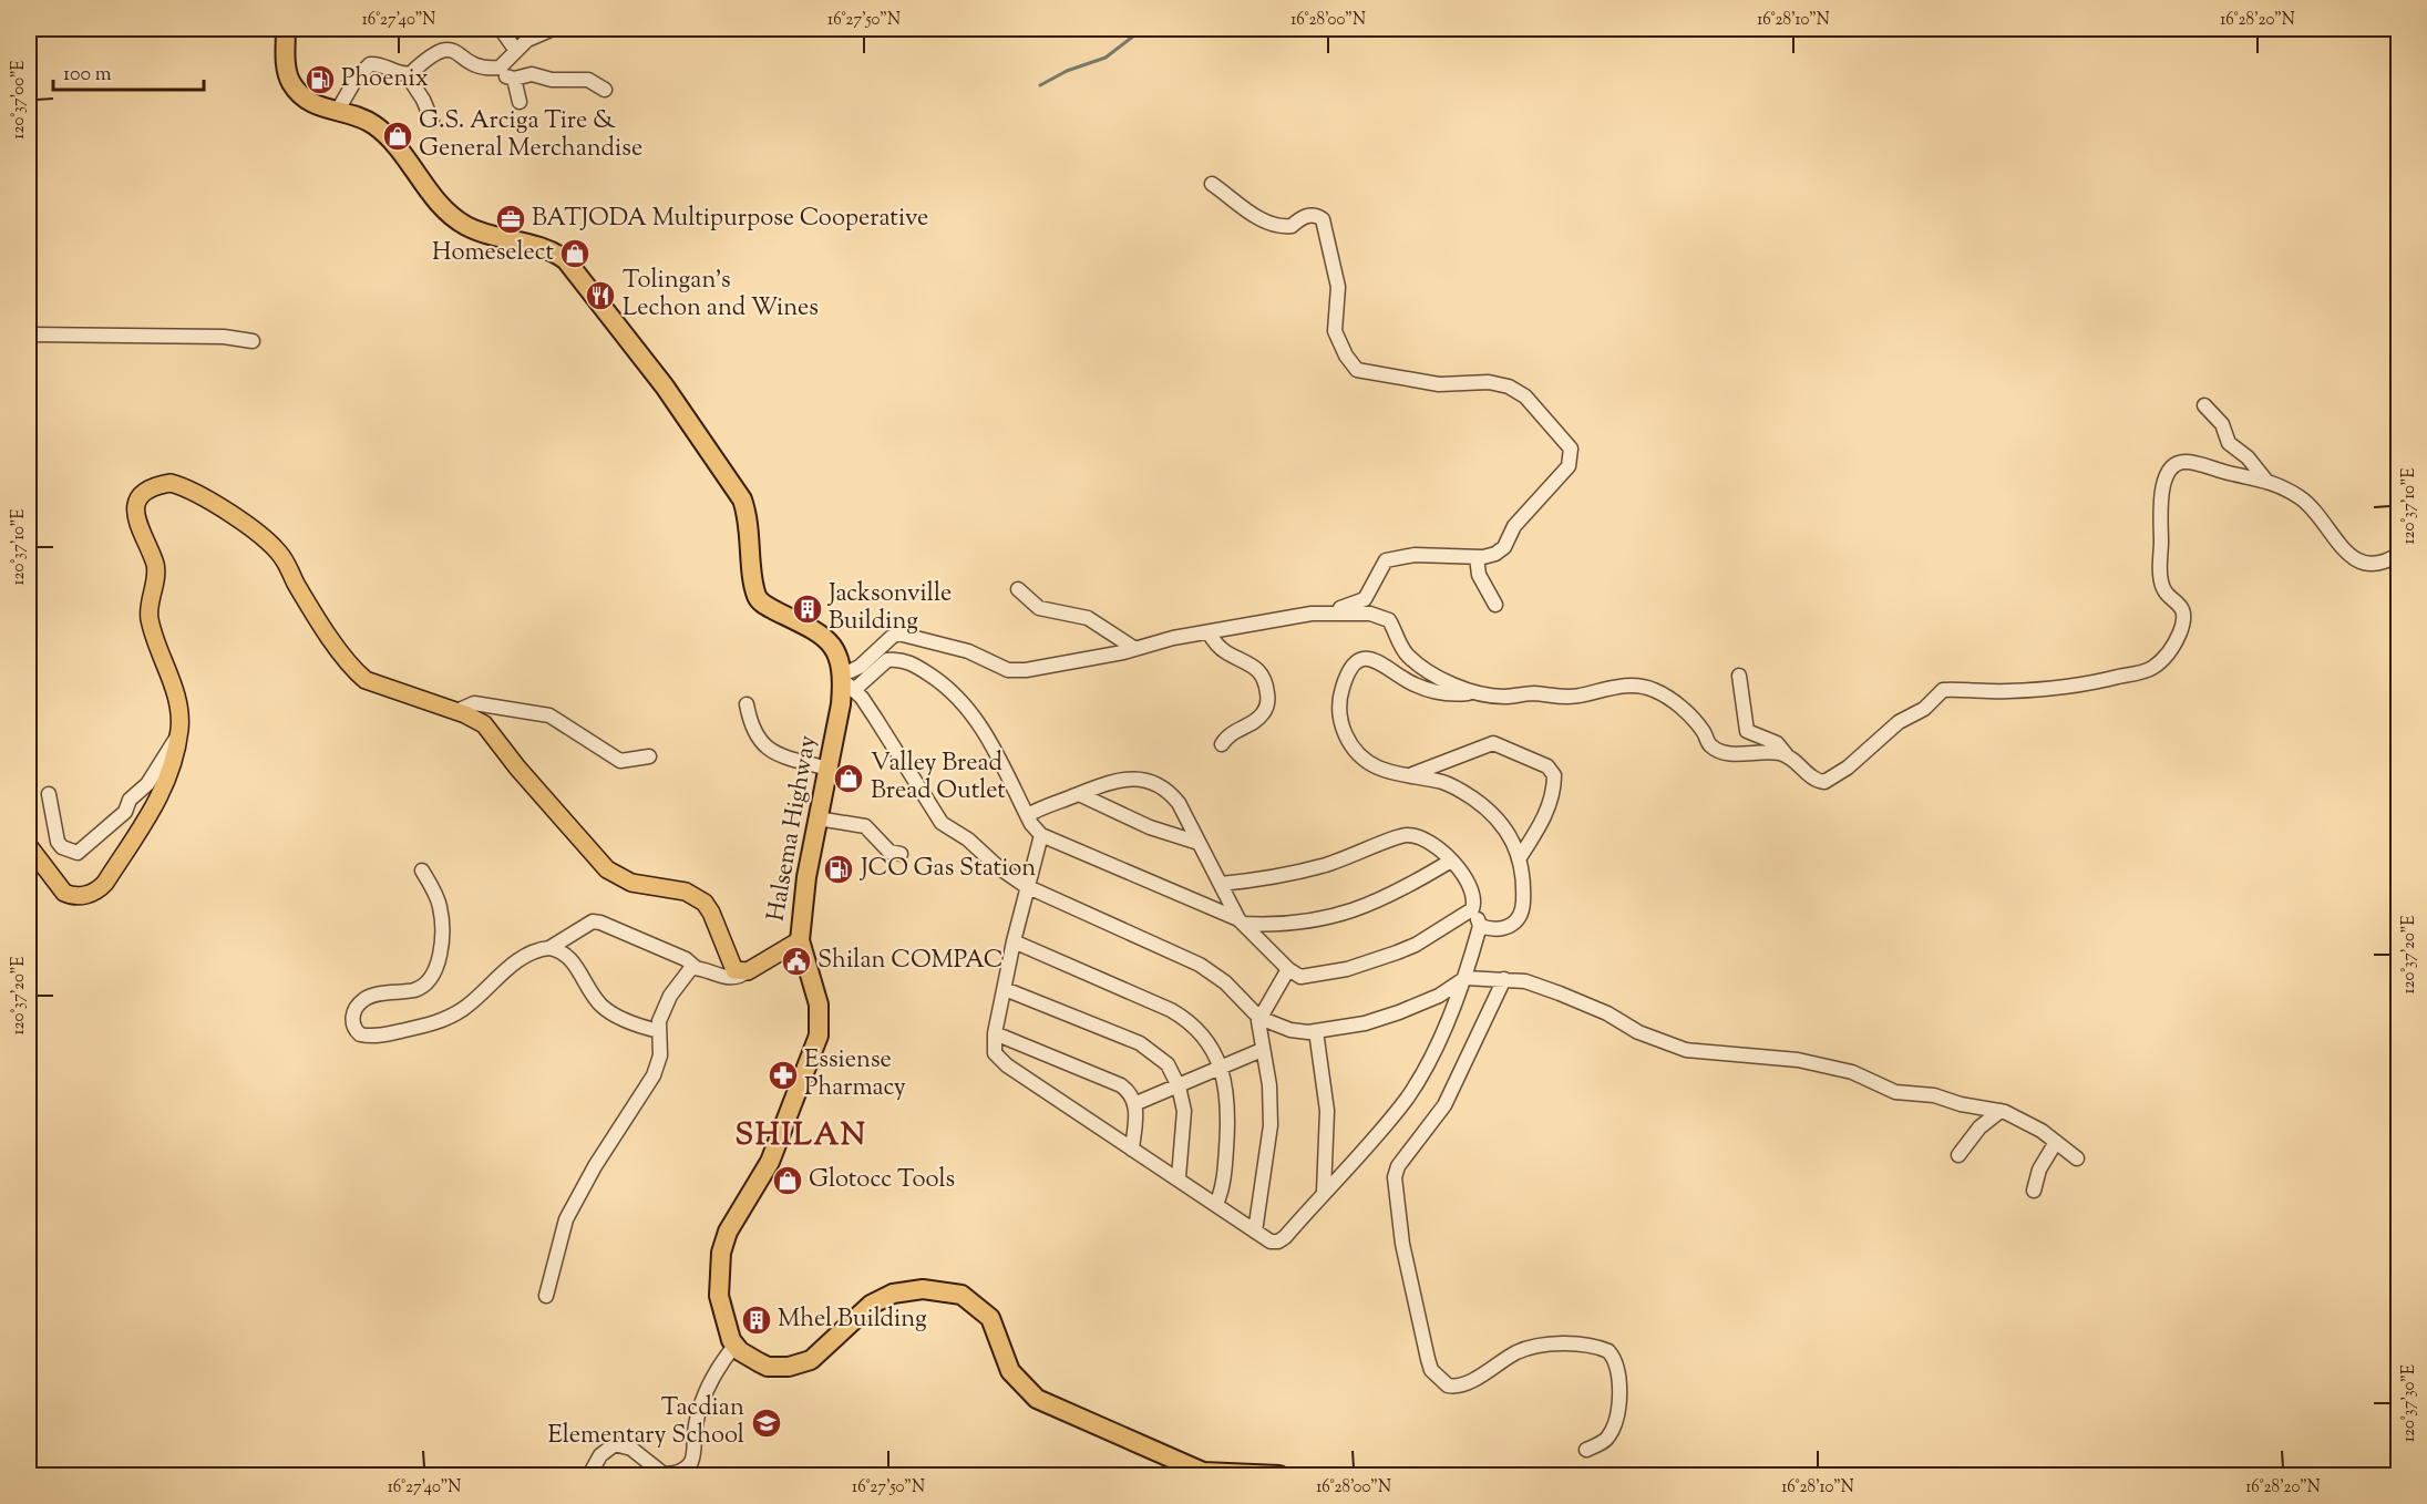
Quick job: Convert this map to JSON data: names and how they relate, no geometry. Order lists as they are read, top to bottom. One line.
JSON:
{"streets":{"highway":["Halsema Highway"]},"districts":["SHILAN"],"places":{"fuel station":["Phoenix","JCO Gas Station"],"shop":["G.S. Arciga Tire & General Merchandise","Homeselect","Valley Bread Bread Outlet","Glotocc Tools"],"office":["BATJODA Multipurpose Cooperative"],"restaurant":["Tolingan's Lechon and Wines"],"building":["Jacksonville Building","Mhel Building"],"public building":["Shilan COMPAC"],"pharmacy":["Essiense Pharmacy"],"school or university":["Tacdian Elementary School"]},"scale_bar":"100 m","coordinates":["16°27'40\"N","16°27'50\"N","16°28'00\"N","16°28'10\"N","16°28'20\"N","120°37'00\"E","120°37'10\"E","120°37'20\"E","120°37'30\"E"]}
